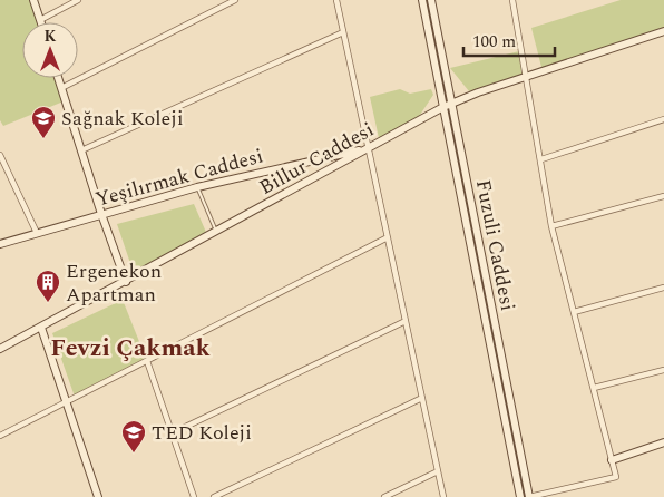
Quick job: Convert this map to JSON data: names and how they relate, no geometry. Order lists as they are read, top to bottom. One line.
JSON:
{"streets":{"street":["Billur Caddesi","Yeşilırmak Caddesi","Fuzuli Caddesi"]},"crossings":[["Billur Caddesi","Yeşilırmak Caddesi"],["Billur Caddesi","Fuzuli Caddesi"]],"districts":["Fevzi Çakmak"],"places":{"school or university":["Sağnak Koleji","TED Koleji"],"building":["Ergenekon Apartman"]},"scale_bar":"100 m","north":"top"}
